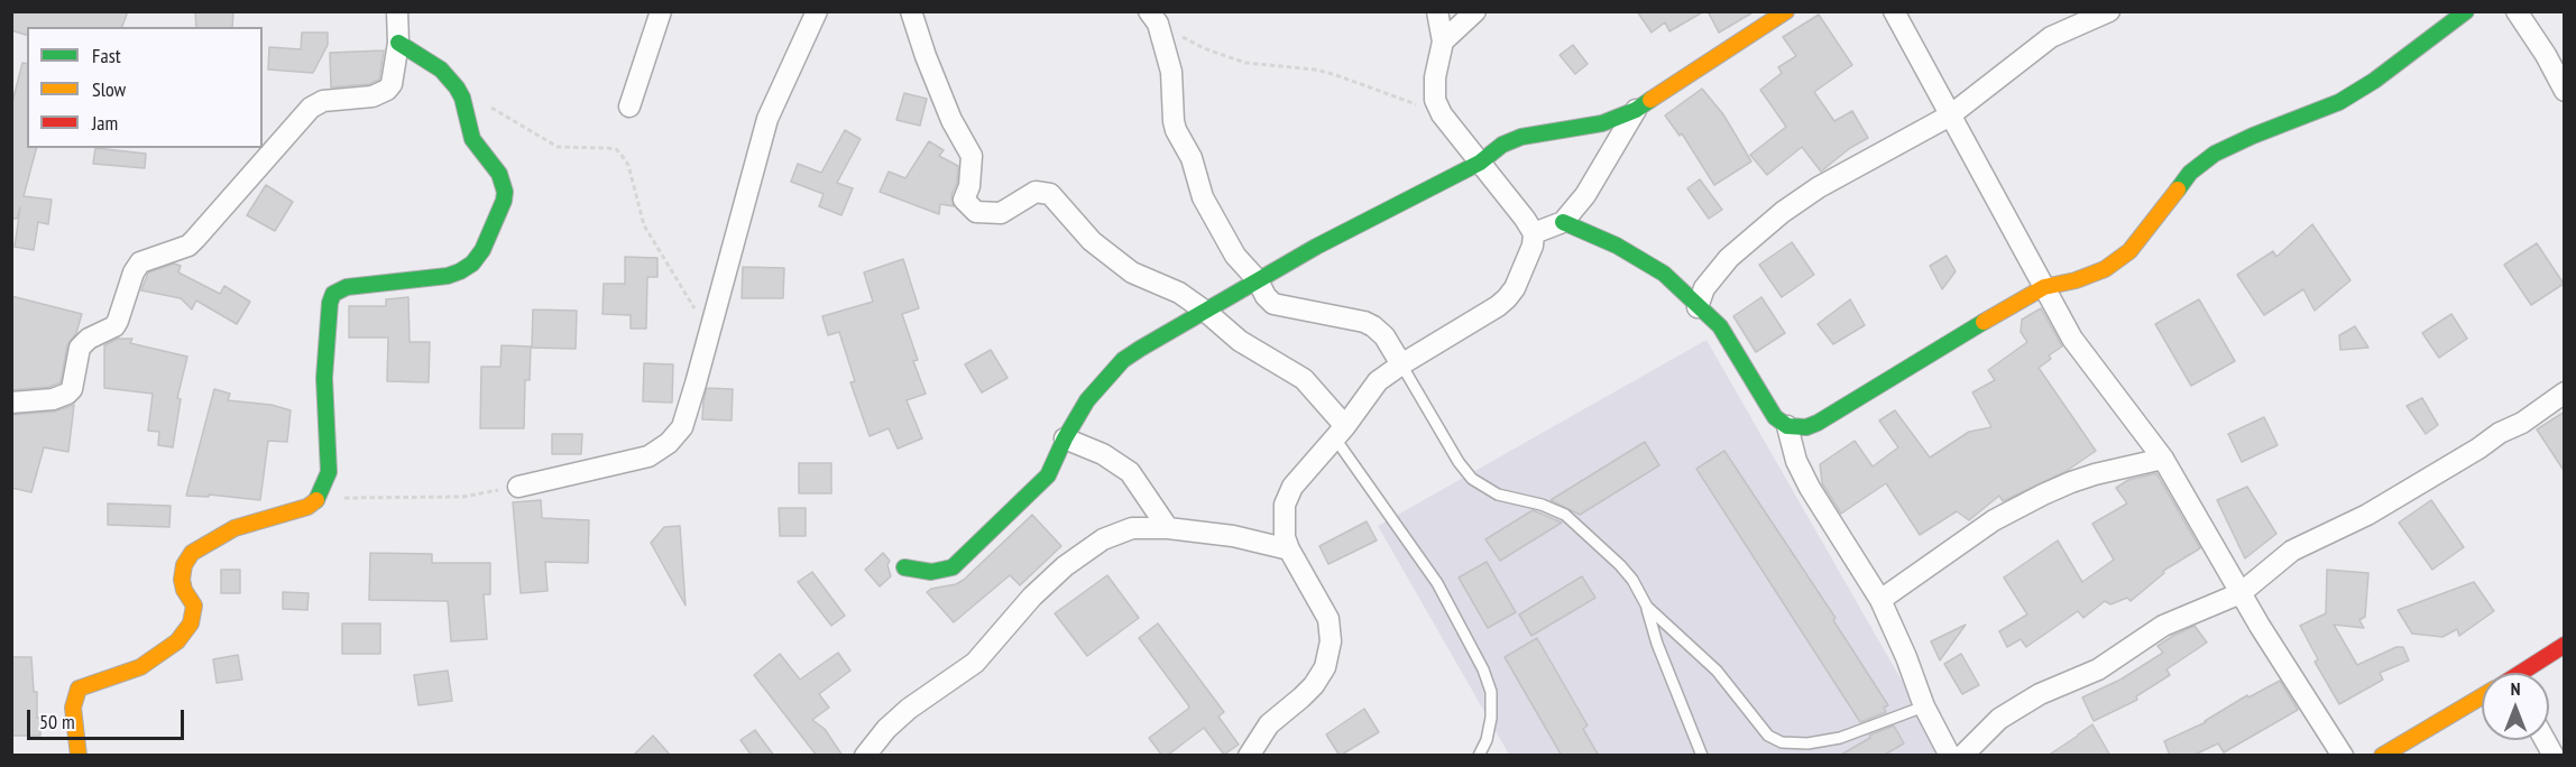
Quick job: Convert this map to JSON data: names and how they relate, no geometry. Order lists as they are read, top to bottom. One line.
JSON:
{"legend":["Fast","Slow","Jam"],"scale_bar":"50 m","north":"top"}
